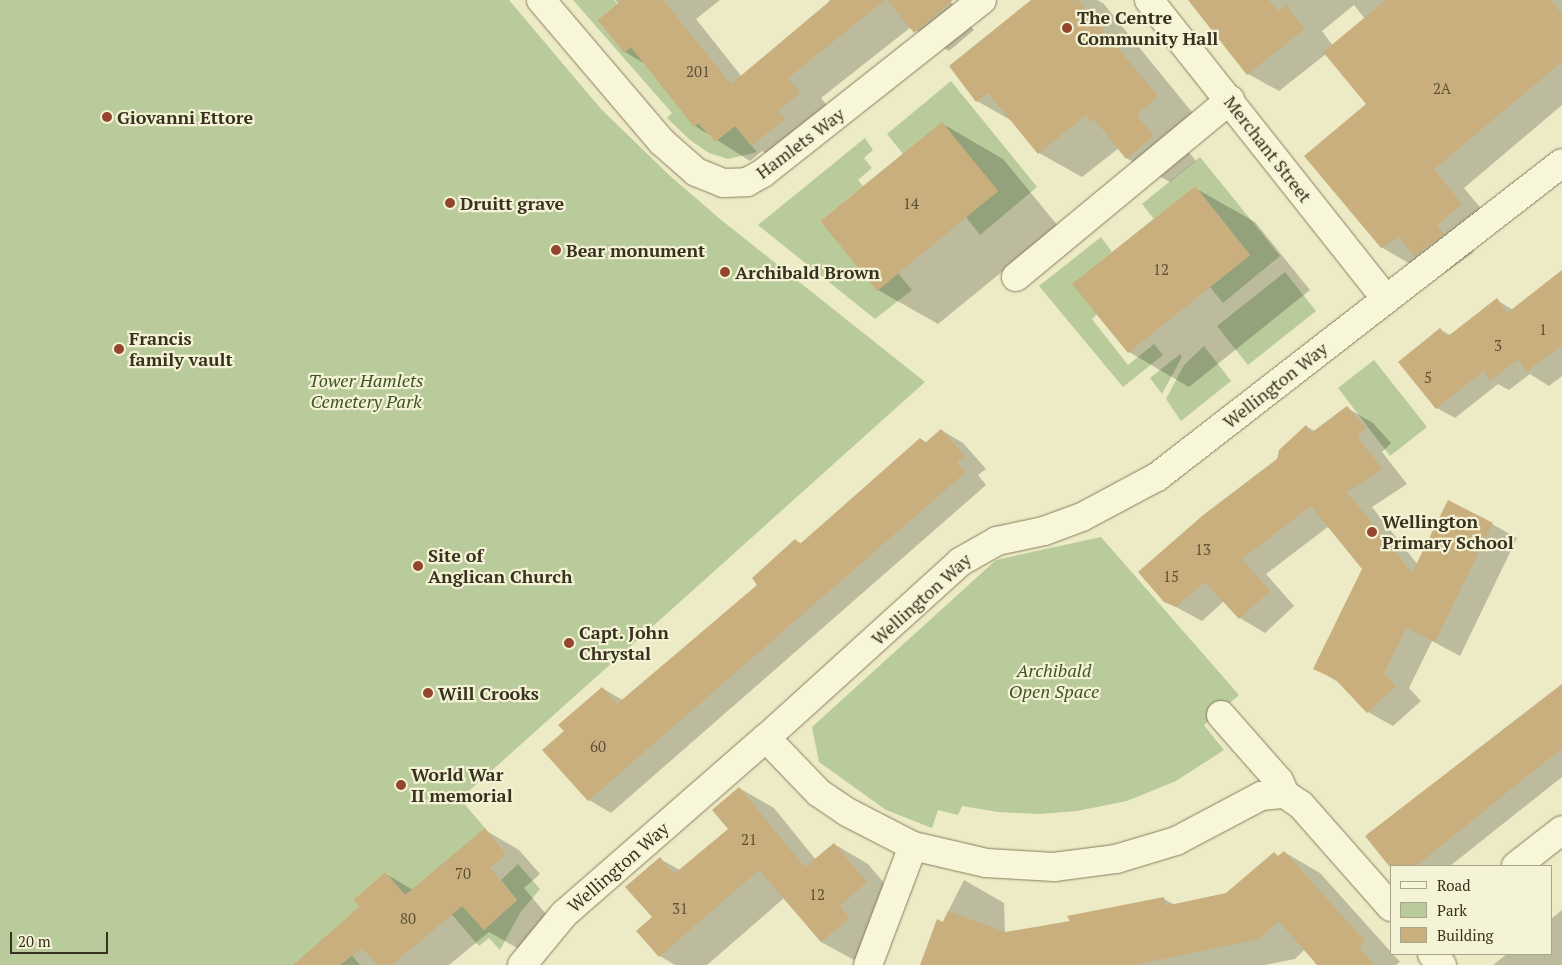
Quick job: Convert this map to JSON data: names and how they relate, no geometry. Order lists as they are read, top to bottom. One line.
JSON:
{"streets":{"street":["Hamlets Way","Merchant Street","Wellington Way"]},"crossings":[["Merchant Street","Wellington Way"]],"parks":["Tower Hamlets Cemetery Park","Archibald Open Space"],"places":["The Centre Community Hall","Giovanni Ettore","Druitt grave","Bear monument","Archibald Brown","Francis family vault","Wellington Primary School","Site of Anglican Church","Capt. John Chrystal","Will Crooks","World War II memorial"],"house_numbers":["201","2A","14","12","1","3","5","13","15","60","21","70","12","31","80"],"legend":["Road","Park","Building"],"scale_bar":"20 m"}
